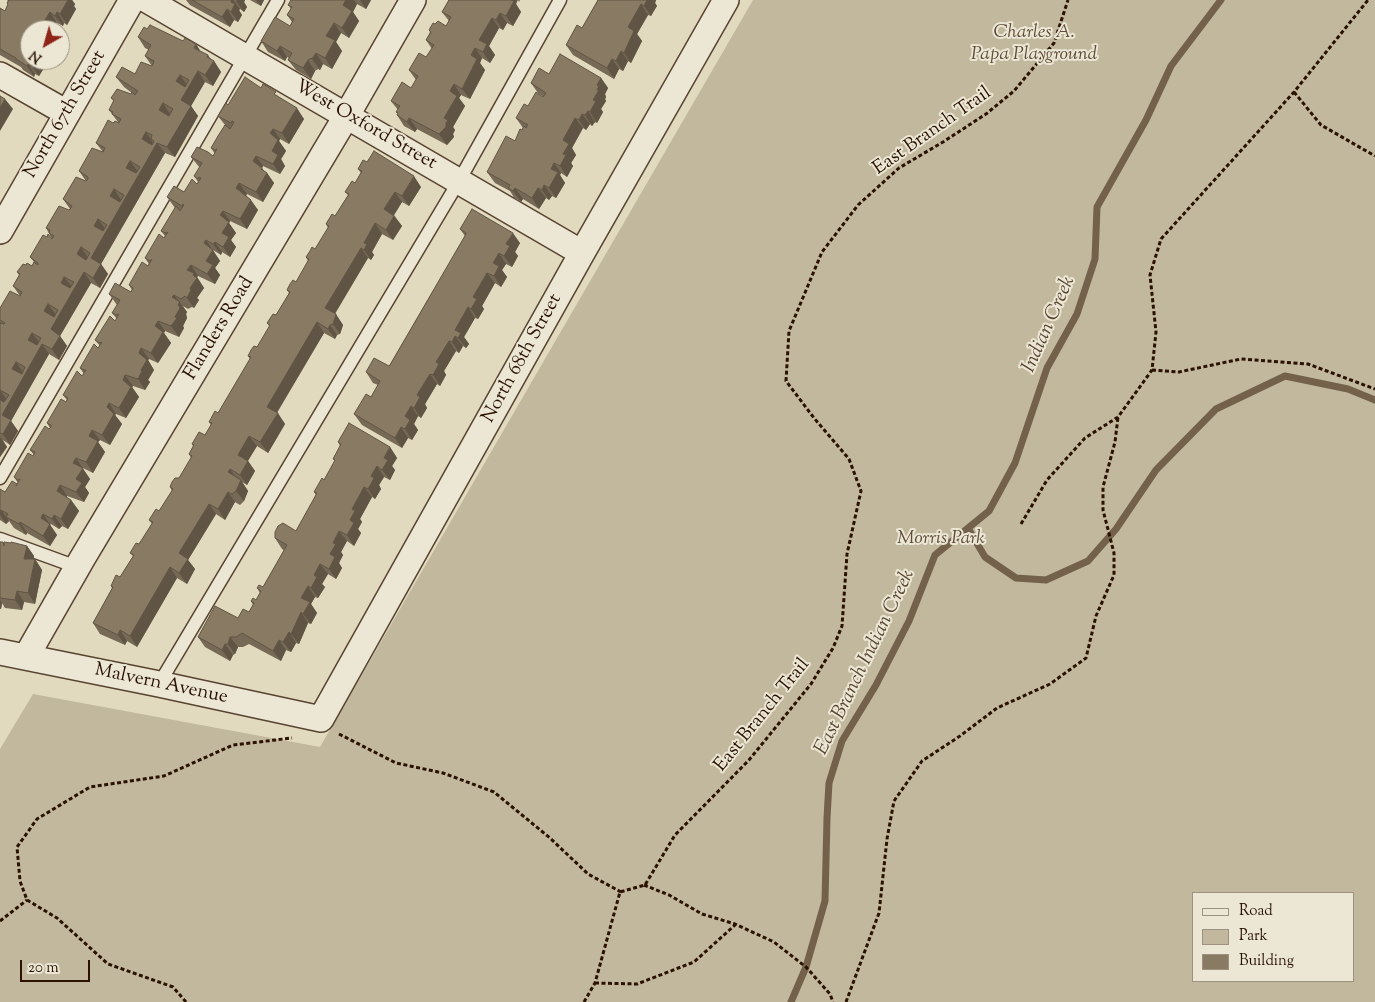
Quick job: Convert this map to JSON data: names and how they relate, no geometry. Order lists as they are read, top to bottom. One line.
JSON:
{"streets":{"street":["North 67th Street","West Oxford Street","Flanders Road","North 68th Street","Malvern Avenue"],"path":["East Branch Trail"]},"crossings":[["West Oxford Street","Flanders Road"],["West Oxford Street","North 68th Street"],["Flanders Road","Malvern Avenue"],["North 68th Street","Malvern Avenue"]],"water":["Indian Creek","East Branch Indian Creek"],"parks":["Charles A. Papa Playground","Morris Park"],"legend":["Road","Park","Building"],"scale_bar":"20 m","north":"bottom left"}
